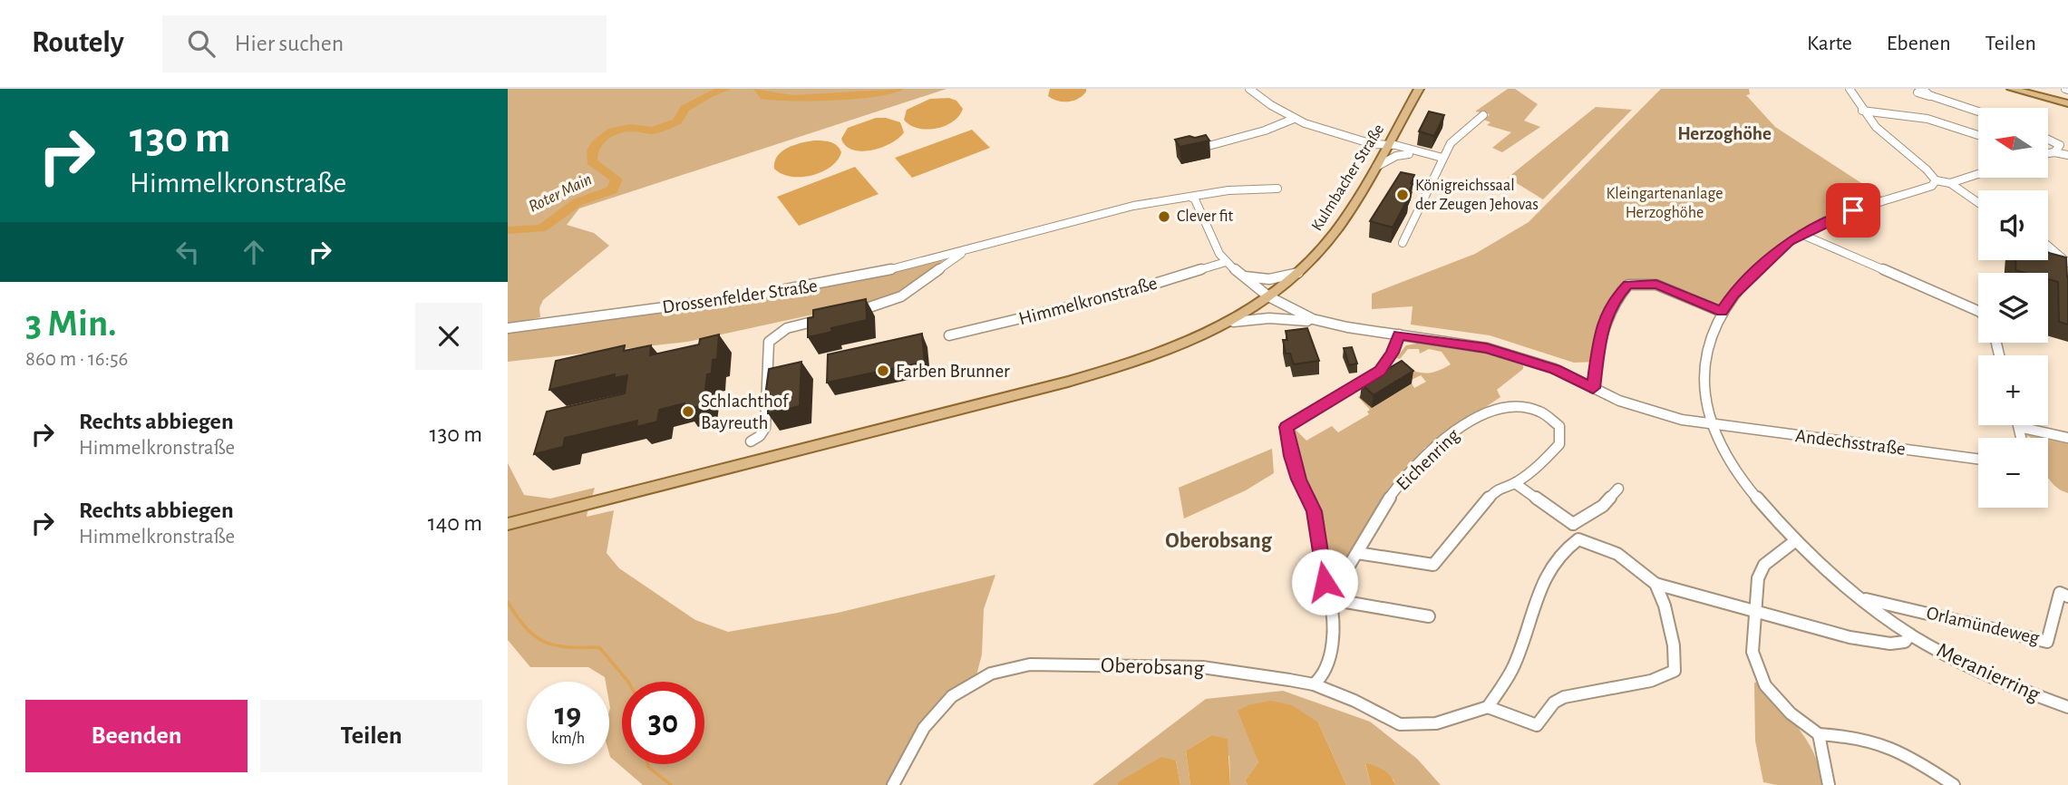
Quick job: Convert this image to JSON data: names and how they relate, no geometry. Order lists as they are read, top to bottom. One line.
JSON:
{"streets":{"main road":["Kulmbacher Straße"],"street":["Drossenfelder Straße","Himmelkronstraße","Andechsstraße","Eichenring","Orlamündeweg","Oberobsang","Meranierring"]},"crossings":[["Andechsstraße","Meranierring"],["Orlamündeweg","Meranierring"]],"districts":["Herzoghöhe","Oberobsang"],"water":["Roter Main"],"parks":["Kleingartenanlage Herzoghöhe"],"places":["Königreichssaal der Zeugen Jehovas","Clever fit","Farben Brunner","Schlachthof Bayreuth"],"north":"left","page":{"header":"Routely","search":"Hier suchen","nav":["Karte","Ebenen","Teilen"],"turn":["130 m","Himmelkronstraße"],"map_buttons":["+","−"],"heading":["3 Min.","860 m · 16:56"],"list":[{"name":"Rechts abbiegen","note":"Himmelkronstraße","value":"130 m"},{"name":"Rechts abbiegen","note":"Himmelkronstraße","value":"140 m"}],"speed":"19 km/h","limit":"30","buttons":["Beenden","Teilen"]}}
